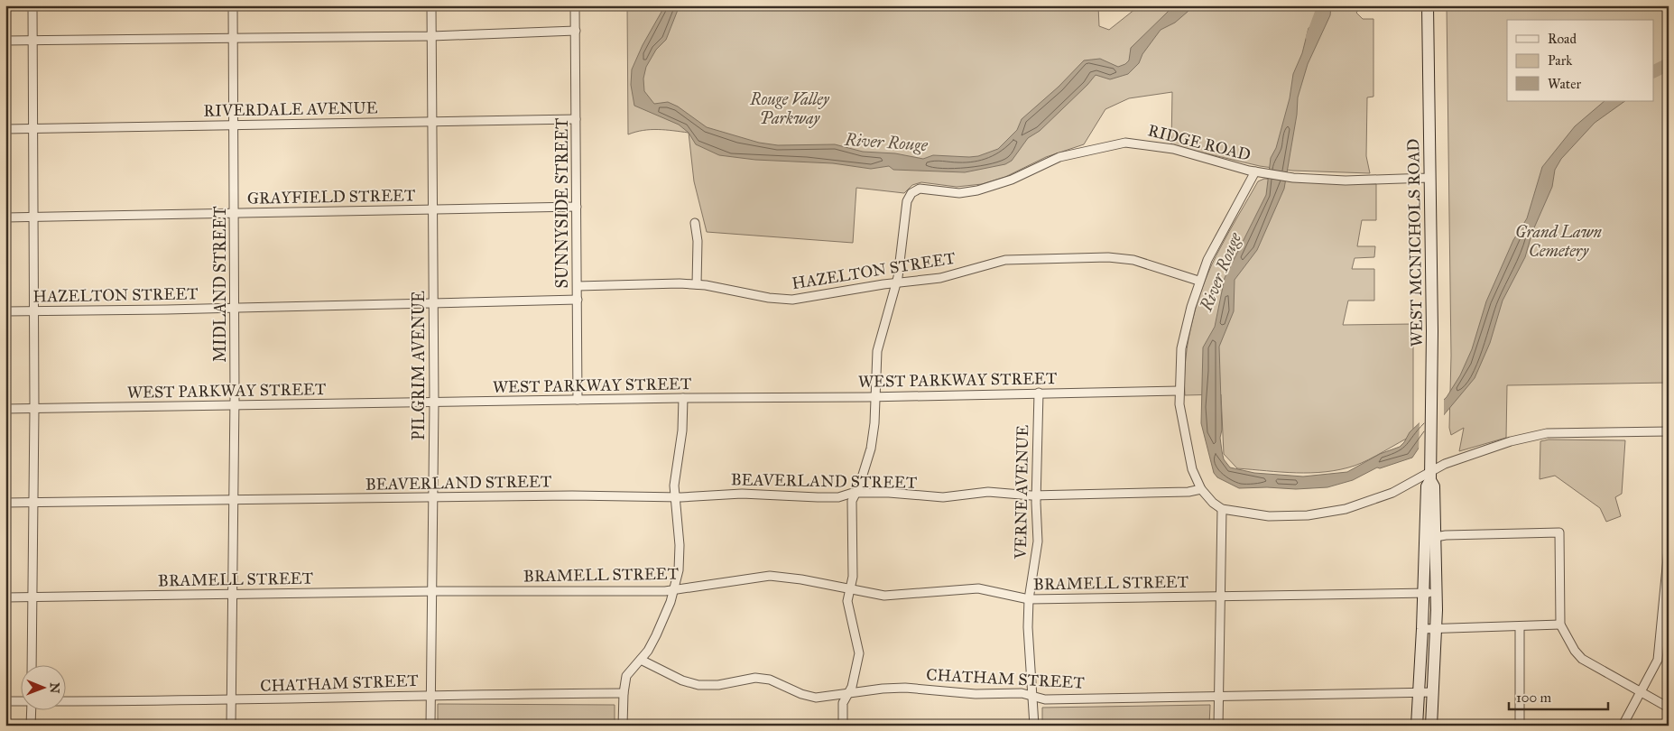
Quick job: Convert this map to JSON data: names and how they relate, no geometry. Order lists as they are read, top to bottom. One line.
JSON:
{"streets":{"main road":["WEST MCNICHOLS ROAD"],"street":["RIVERDALE AVENUE","RIDGE ROAD","GRAYFIELD STREET","SUNNYSIDE STREET","HAZELTON STREET","MIDLAND STREET","PILGRIM AVENUE","WEST PARKWAY STREET","BEAVERLAND STREET","VERNE AVENUE","BRAMELL STREET","CHATHAM STREET"]},"crossings":[["RIVERDALE AVENUE","SUNNYSIDE STREET"],["RIVERDALE AVENUE","MIDLAND STREET"],["RIVERDALE AVENUE","PILGRIM AVENUE"],["RIDGE ROAD","WEST MCNICHOLS ROAD"],["RIDGE ROAD","HAZELTON STREET"],["GRAYFIELD STREET","SUNNYSIDE STREET"],["GRAYFIELD STREET","MIDLAND STREET"],["GRAYFIELD STREET","PILGRIM AVENUE"],["SUNNYSIDE STREET","HAZELTON STREET"],["SUNNYSIDE STREET","WEST PARKWAY STREET"],["WEST MCNICHOLS ROAD","BRAMELL STREET"],["WEST MCNICHOLS ROAD","CHATHAM STREET"],["HAZELTON STREET","MIDLAND STREET"],["HAZELTON STREET","PILGRIM AVENUE"],["MIDLAND STREET","WEST PARKWAY STREET"],["MIDLAND STREET","BEAVERLAND STREET"],["MIDLAND STREET","BRAMELL STREET"],["MIDLAND STREET","CHATHAM STREET"],["PILGRIM AVENUE","WEST PARKWAY STREET"],["PILGRIM AVENUE","BEAVERLAND STREET"],["PILGRIM AVENUE","BRAMELL STREET"],["PILGRIM AVENUE","CHATHAM STREET"],["WEST PARKWAY STREET","VERNE AVENUE"],["BEAVERLAND STREET","VERNE AVENUE"],["VERNE AVENUE","BRAMELL STREET"],["VERNE AVENUE","CHATHAM STREET"]],"water":["River Rouge"],"parks":["Rouge Valley Parkway","Grand Lawn Cemetery"],"legend":["Road","Park","Water"],"scale_bar":"100 m","north":"right"}
